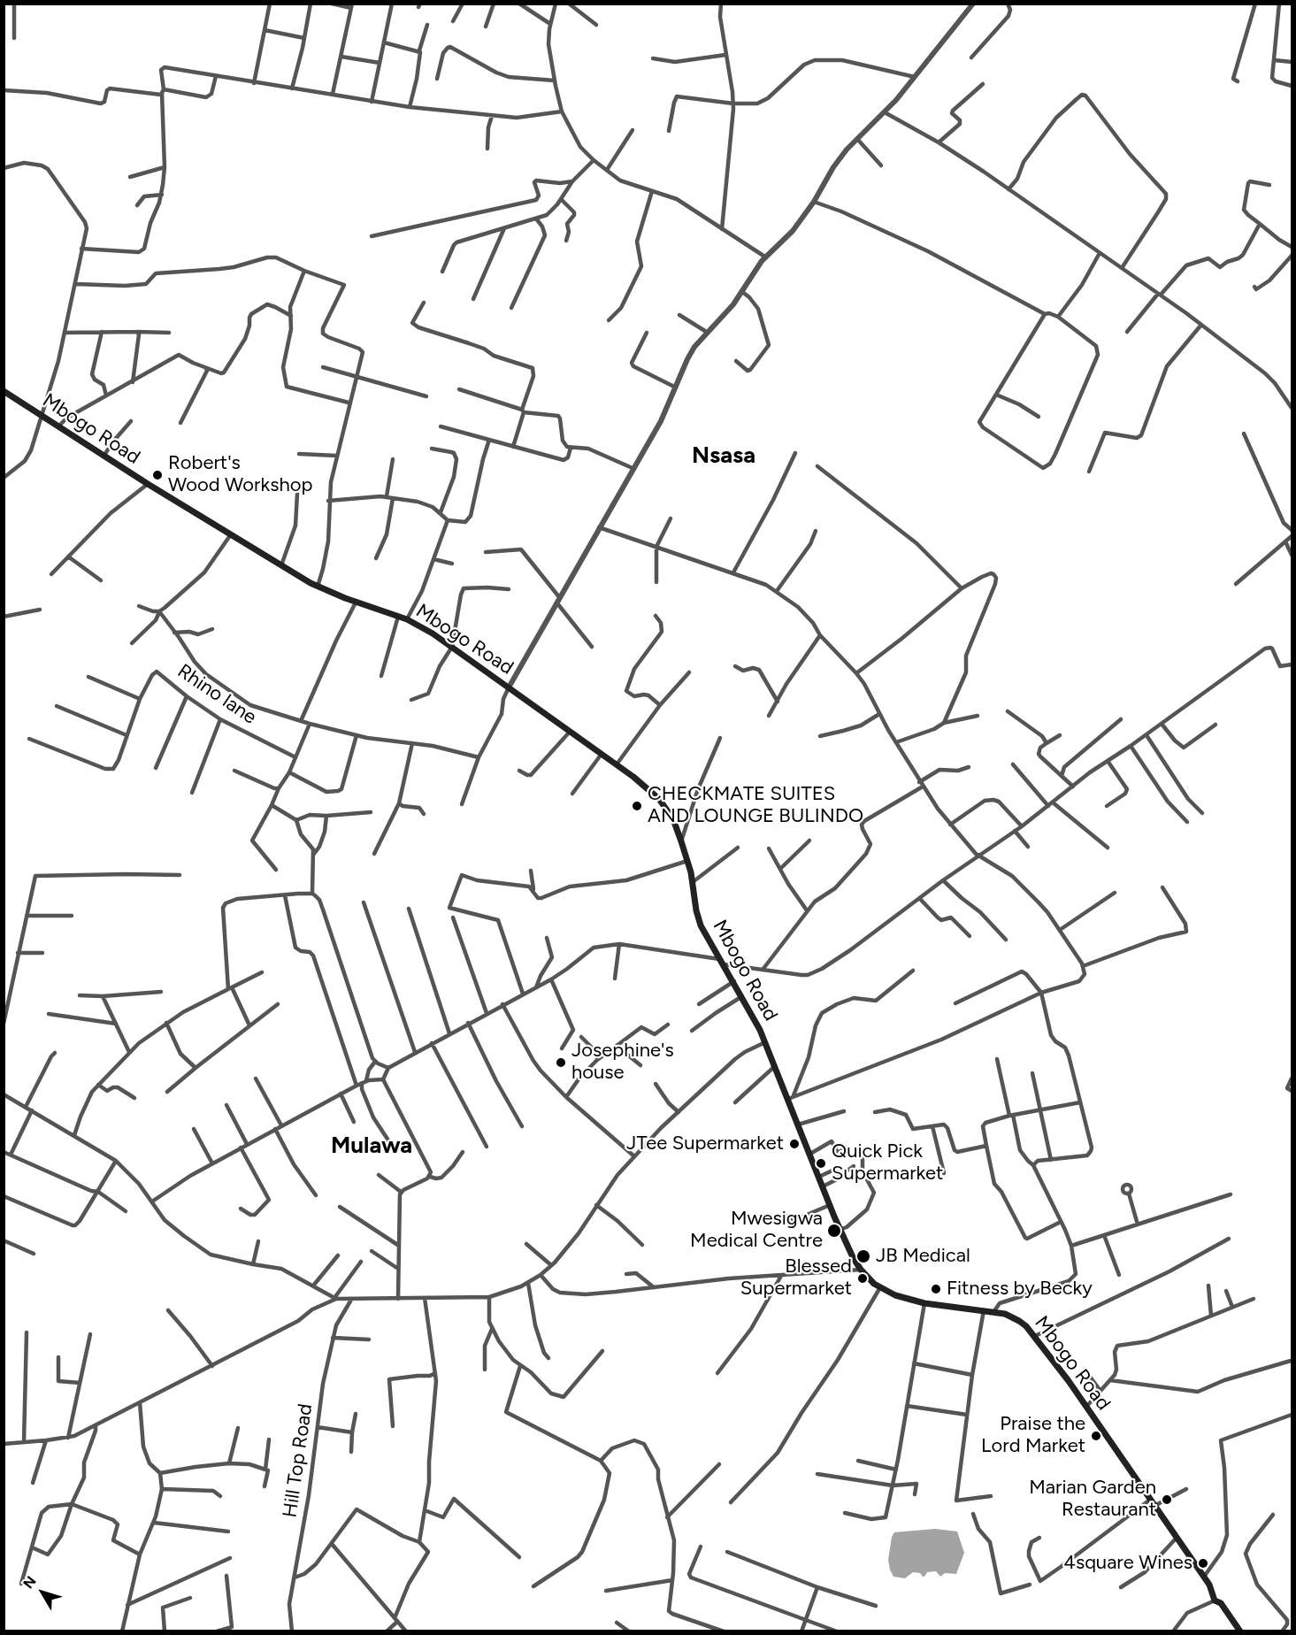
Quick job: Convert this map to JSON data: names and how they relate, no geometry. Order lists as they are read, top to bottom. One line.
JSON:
{"streets":{"main road":["Mbogo Road"],"street":["Rhino lane","Hill Top Road"]},"districts":["Nsasa","Mulawa"],"places":["Robert's Wood Workshop","CHECKMATE SUITES AND LOUNGE BULINDO","Josephine's house","JTee Supermarket","Quick Pick Supermarket","Mwesigwa Medical Centre","JB Medical","Blessed Supermarket","Fitness by Becky","Praise the Lord Market","Marian Garden Restaurant","4square Wines"],"north":"top left"}
